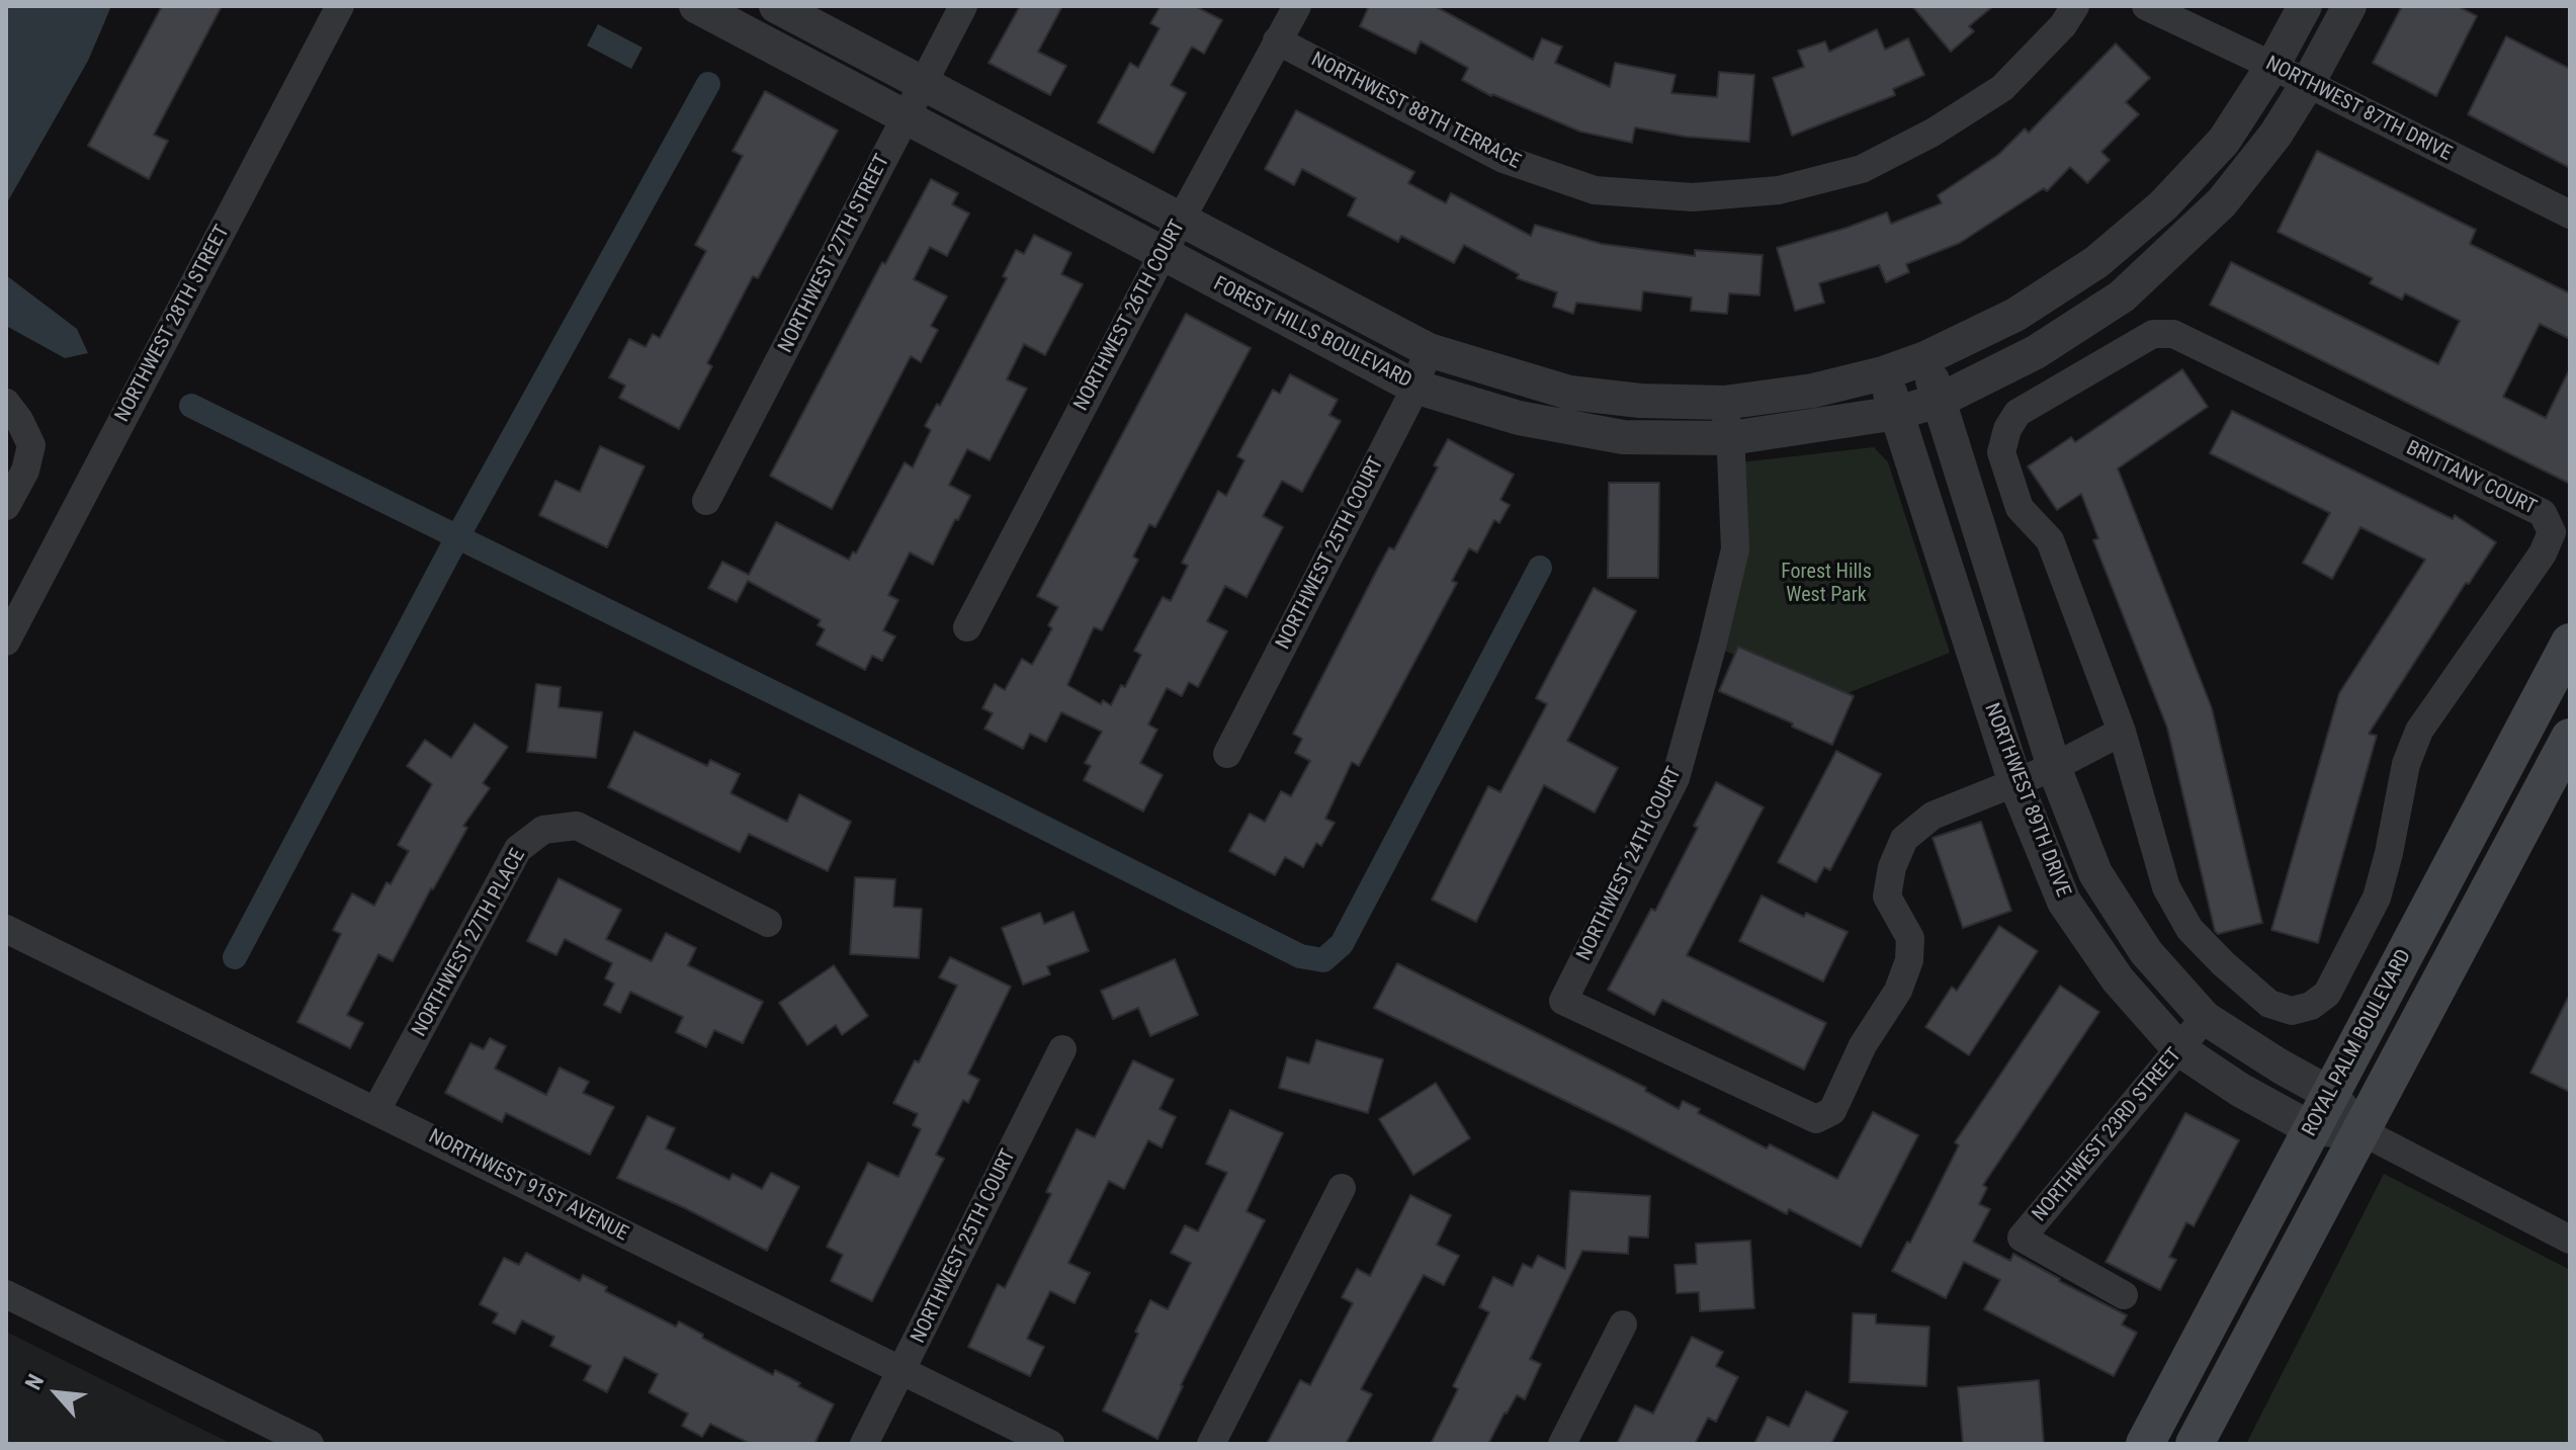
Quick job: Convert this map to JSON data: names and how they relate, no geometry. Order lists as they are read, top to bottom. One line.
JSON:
{"streets":{"main road":["ROYAL PALM BOULEVARD"],"street":["NORTHWEST 87TH DRIVE","NORTHWEST 88TH TERRACE","NORTHWEST 27TH STREET","NORTHWEST 26TH COURT","NORTHWEST 28TH STREET","FOREST HILLS BOULEVARD","BRITTANY COURT","NORTHWEST 25TH COURT","NORTHWEST 89TH DRIVE","NORTHWEST 24TH COURT","NORTHWEST 27TH PLACE","NORTHWEST 23RD STREET","NORTHWEST 91ST AVENUE"]},"crossings":[["NORTHWEST 87TH DRIVE","FOREST HILLS BOULEVARD"],["NORTHWEST 88TH TERRACE","NORTHWEST 26TH COURT"],["NORTHWEST 27TH STREET","FOREST HILLS BOULEVARD"],["NORTHWEST 26TH COURT","FOREST HILLS BOULEVARD"],["FOREST HILLS BOULEVARD","NORTHWEST 25TH COURT"],["FOREST HILLS BOULEVARD","NORTHWEST 89TH DRIVE"],["FOREST HILLS BOULEVARD","NORTHWEST 24TH COURT"],["NORTHWEST 25TH COURT","NORTHWEST 91ST AVENUE"],["NORTHWEST 89TH DRIVE","NORTHWEST 24TH COURT"],["NORTHWEST 89TH DRIVE","ROYAL PALM BOULEVARD"],["NORTHWEST 89TH DRIVE","NORTHWEST 23RD STREET"],["NORTHWEST 27TH PLACE","NORTHWEST 91ST AVENUE"]],"parks":["Forest Hills West Park"],"north":"top left"}
